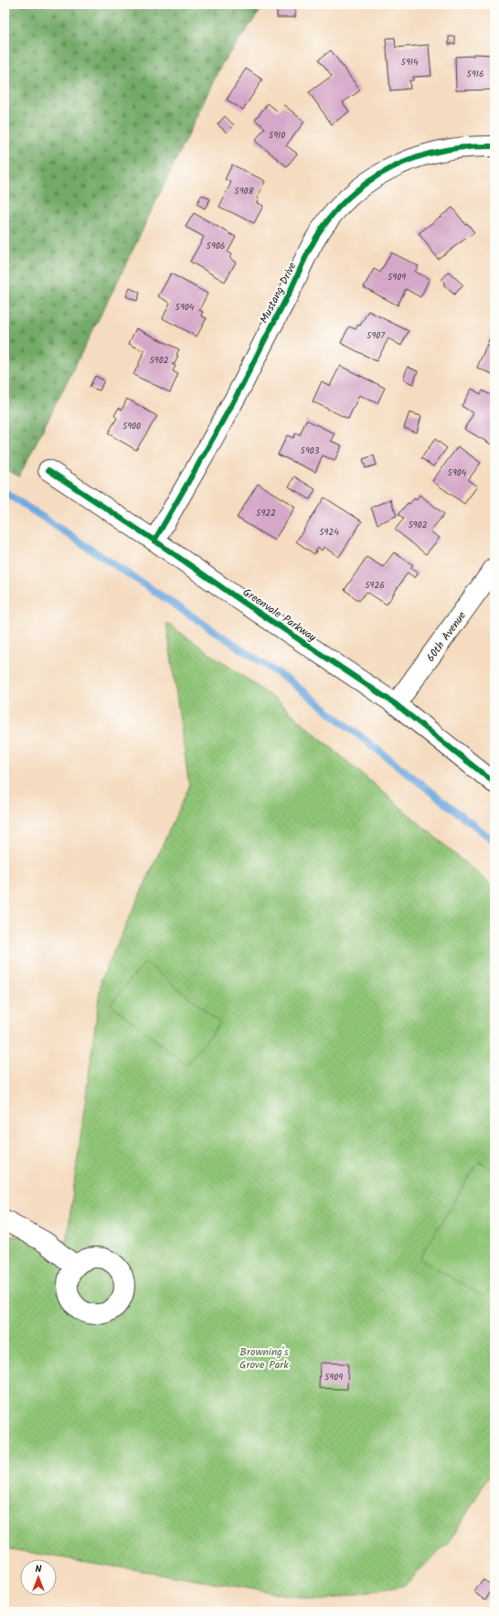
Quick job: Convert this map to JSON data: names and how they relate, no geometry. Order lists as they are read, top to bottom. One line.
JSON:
{"streets":{"street":["Mustang Drive","Greenvale Parkway","60th Avenue"]},"crossings":[["Mustang Drive","Greenvale Parkway"],["Greenvale Parkway","60th Avenue"]],"parks":["Browning's Grove Park"],"house_numbers":["5914","5916","5910","5908","5906","5909","5904","5907","5902","5900","5903","5904","5922","5902","5924","5926","5909"],"north":"top"}
